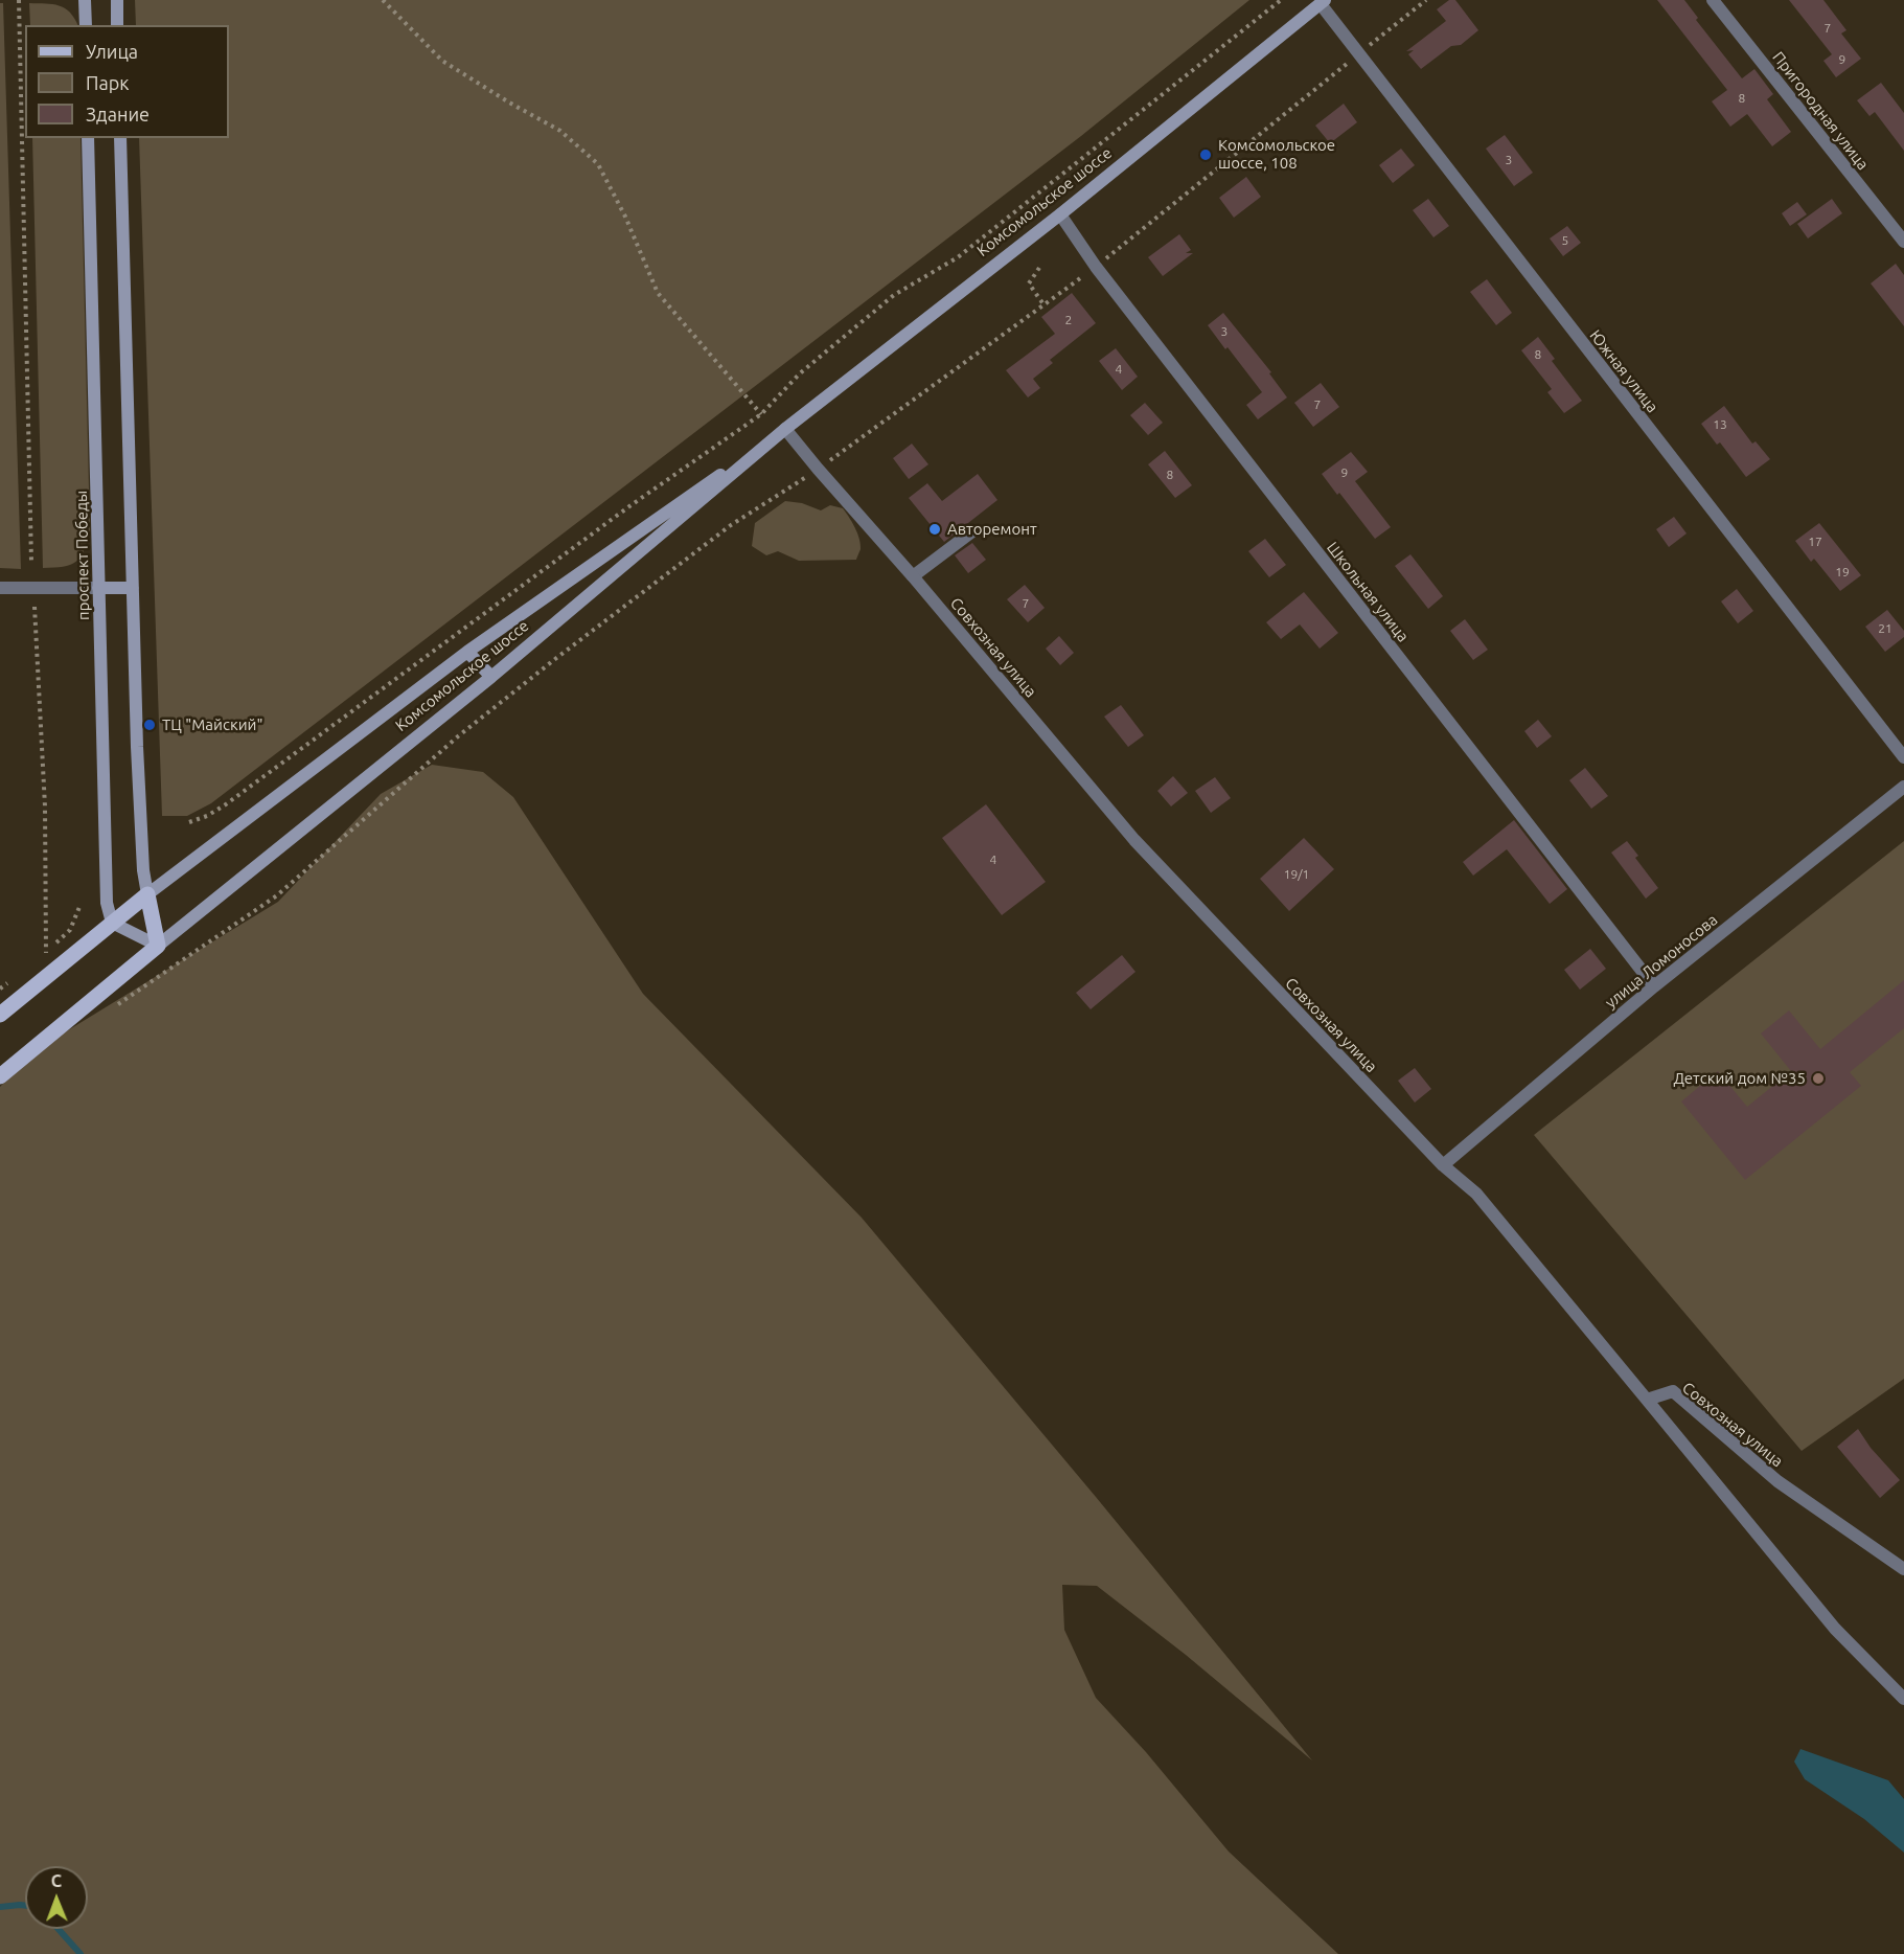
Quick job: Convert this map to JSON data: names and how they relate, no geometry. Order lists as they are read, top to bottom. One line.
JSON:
{"streets":{"main road":["Комсомольское шоссе","проспект Победы"],"street":["Пригородная улица","Южная улица","Школьная улица","Совхозная улица","улица Ломоносова"]},"crossings":[["Комсомольское шоссе","Южная улица"],["Комсомольское шоссе","проспект Победы"],["Комсомольское шоссе","Школьная улица"],["Комсомольское шоссе","Совхозная улица"],["Школьная улица","улица Ломоносова"],["Совхозная улица","улица Ломоносова"]],"places":["Комсомольское шоссе, 108","Авторемонт","ТЦ \"Майский\"","Детский дом №35"],"house_numbers":["7","9","8","3","5","2","3","8","4","7","13","9","8","17","19","7","21","4","19/1"],"legend":["Улица","Парк","Здание"],"north":"top"}
